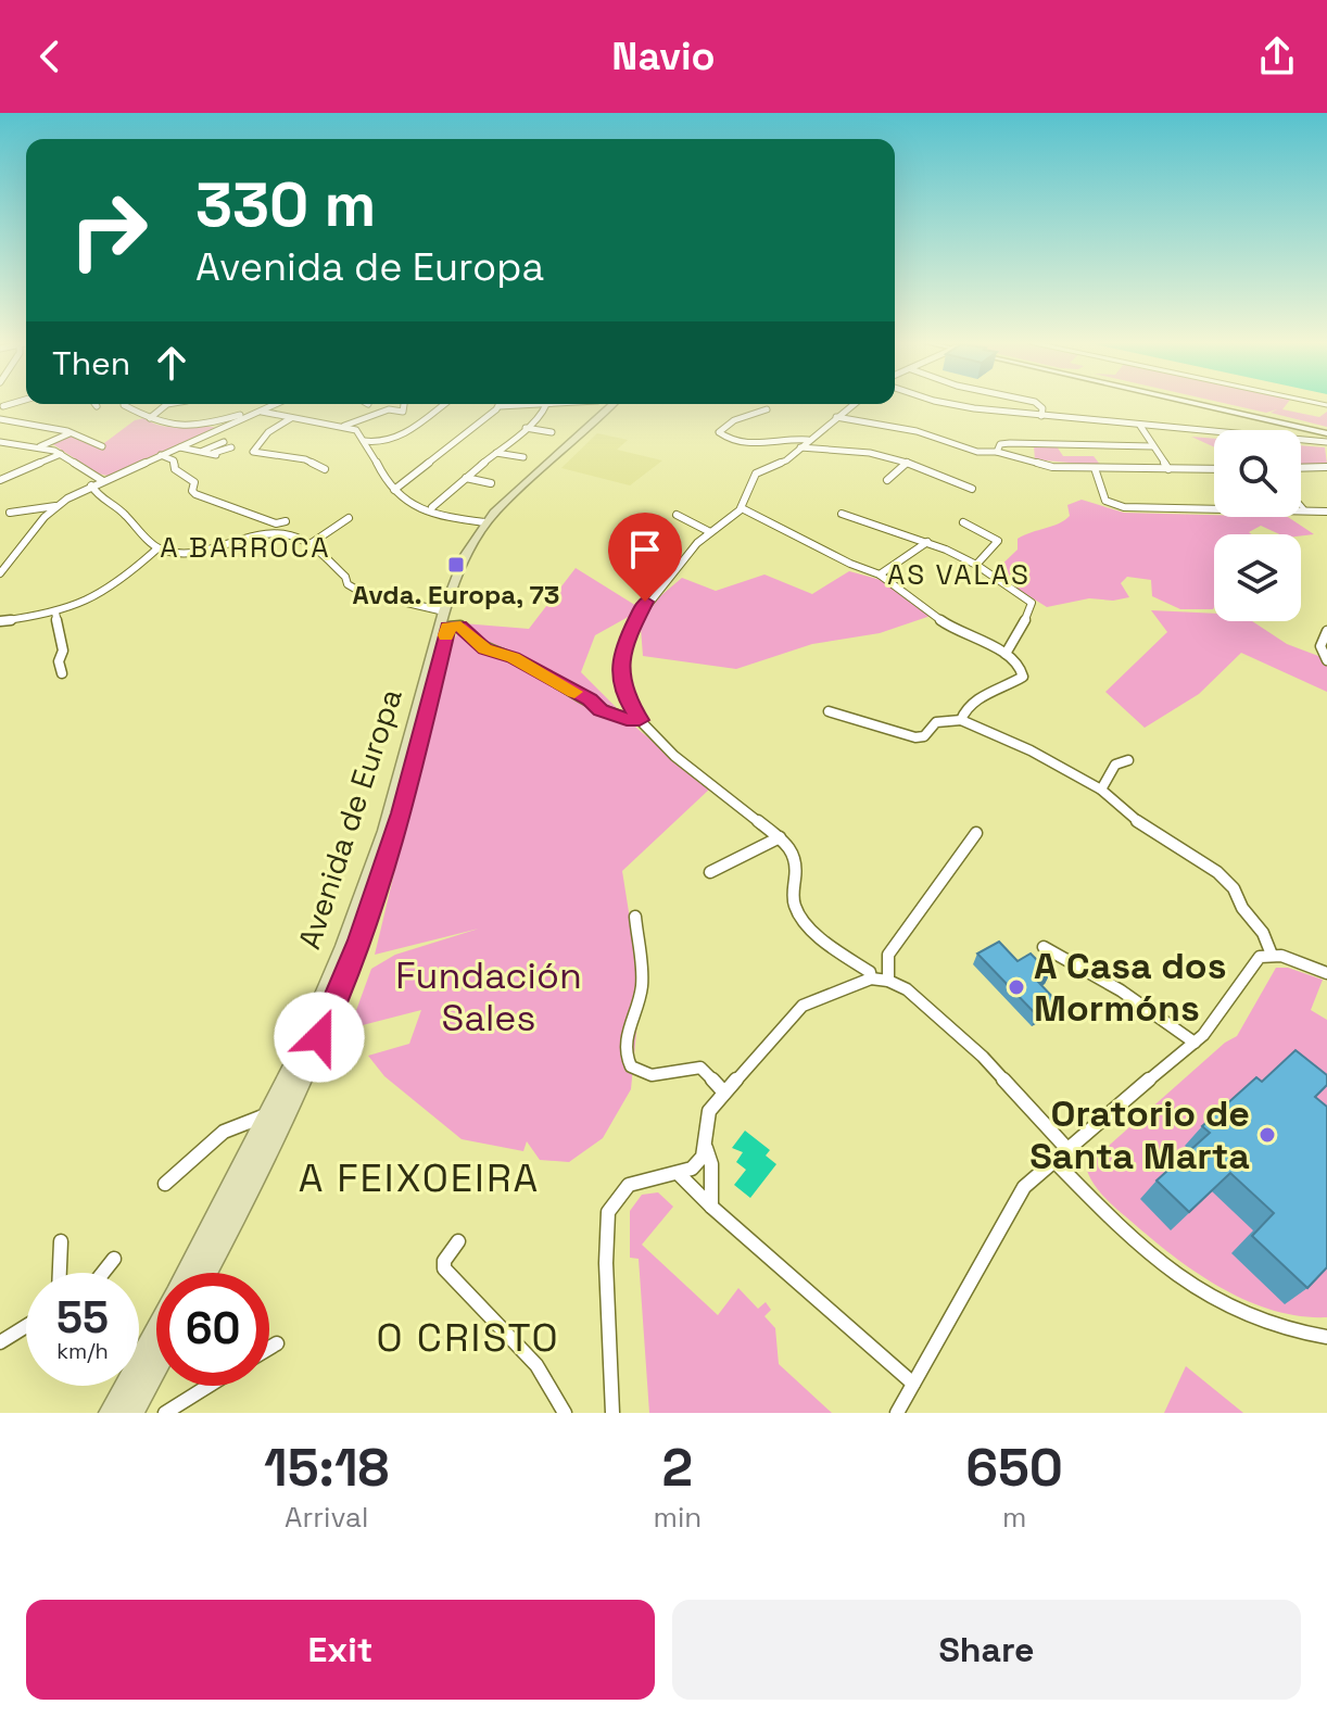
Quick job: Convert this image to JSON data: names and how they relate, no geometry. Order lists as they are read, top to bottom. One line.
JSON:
{"streets":{"main road":["Avenida de Europa"]},"districts":["A BARROCA","AS VALAS","A FEIXOEIRA","O CRISTO"],"parks":["Fundación Sales"],"places":{"transit":["Avda. Europa, 73"],"other":["A Casa dos Mormóns","Oratorio de Santa Marta"]},"page":{"header":"Navio","turn":["330 m","Avenida de Europa"],"then":"Then","speed":"55 km/h","limit":"60","eta":["15:18","Arrival","2","min","650","m"],"buttons":["Exit","Share"]}}
